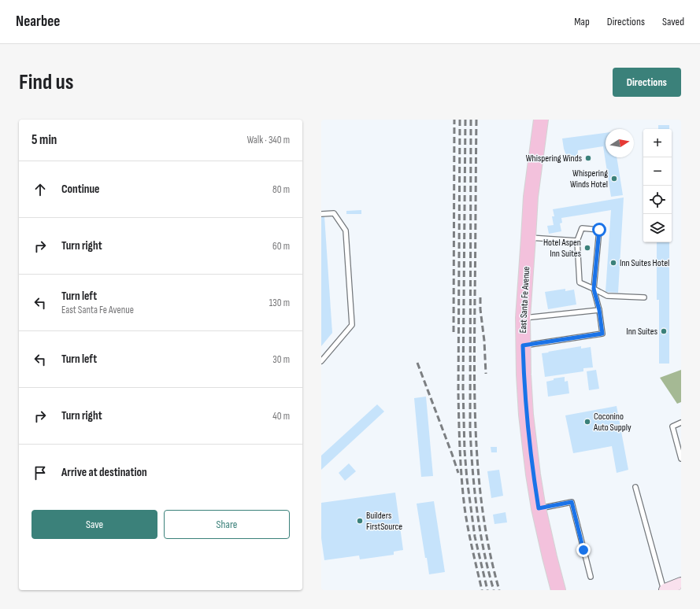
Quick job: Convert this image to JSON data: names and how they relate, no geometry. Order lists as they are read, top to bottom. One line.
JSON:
{"streets":{"main road":["East Santa Fe Avenue"]},"places":["Whispering Winds","Whispering Winds Hotel","Hotel Aspen Inn Suites","Inn Suites Hotel","Inn Suites","Coconino Auto Supply","Builders FirstSource"],"north":"right","page":{"header":"Nearbee","nav":["Map","Directions","Saved"],"buttons":["Directions",["Save","Share"]],"title":"Find us","heading":["5 min","Walk · 340 m"],"map_buttons":["+","−"],"list":[["Continue","80 m"],["Turn right","60 m"],["Turn left","East Santa Fe Avenue","130 m"],["Turn left","30 m"],["Turn right","40 m"],"Arrive at destination"]}}
